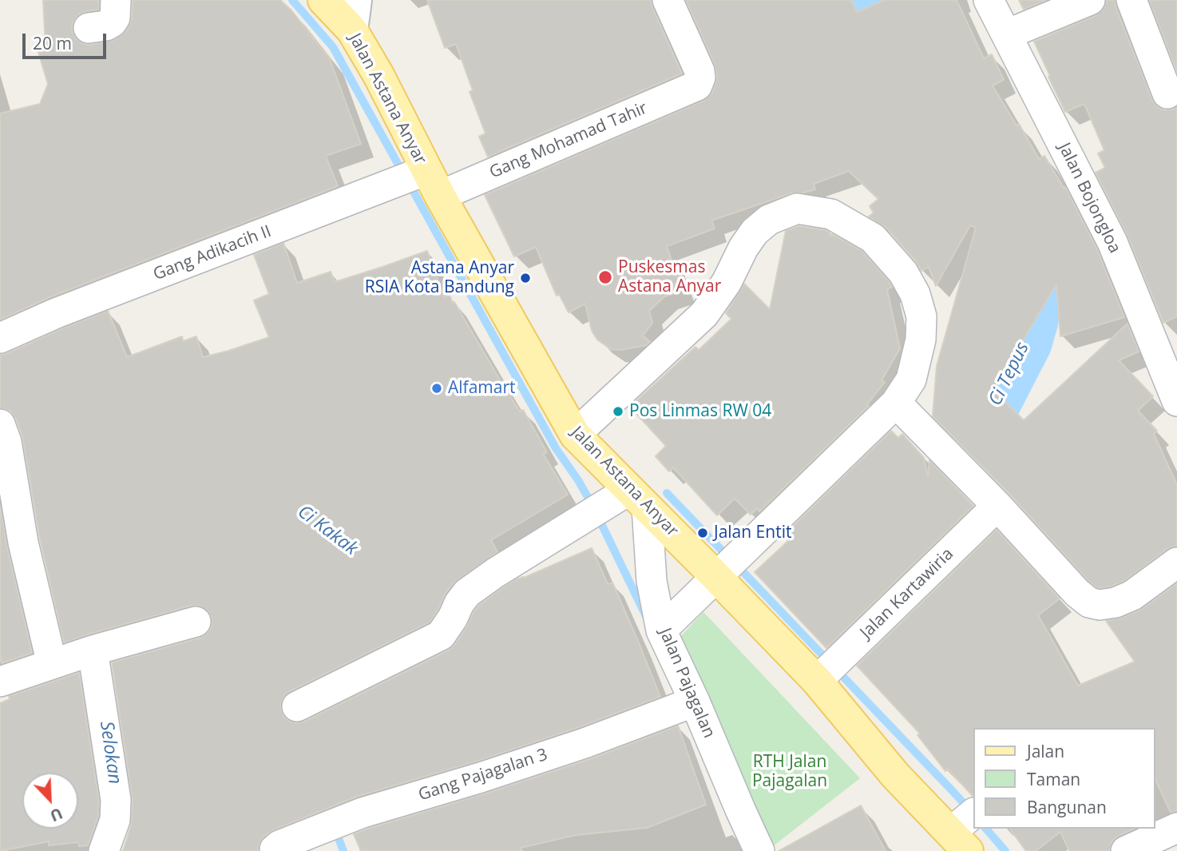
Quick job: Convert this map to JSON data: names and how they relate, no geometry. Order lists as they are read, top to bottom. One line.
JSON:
{"streets":{"main road":["Jalan Astana Anyar"],"street":["Gang Mohamad Tahir","Jalan Bojongloa","Gang Adikacih II","Jalan Kartawiria","Jalan Pajagalan","Gang Pajagalan 3"]},"crossings":[["Jalan Astana Anyar","Gang Mohamad Tahir"],["Jalan Astana Anyar","Gang Adikacih II"],["Jalan Astana Anyar","Jalan Kartawiria"],["Jalan Astana Anyar","Jalan Pajagalan"],["Gang Mohamad Tahir","Gang Adikacih II"],["Jalan Pajagalan","Gang Pajagalan 3"]],"water":["Ci Tepus","Ci Kakak","Selokan"],"parks":["RTH Jalan Pajagalan"],"places":["Puskesmas Astana Anyar","Astana Anyar RSIA Kota Bandung","Alfamart","Pos Linmas RW 04","Jalan Entit"],"legend":["Jalan","Taman","Bangunan"],"scale_bar":"20 m","north":"bottom right"}
